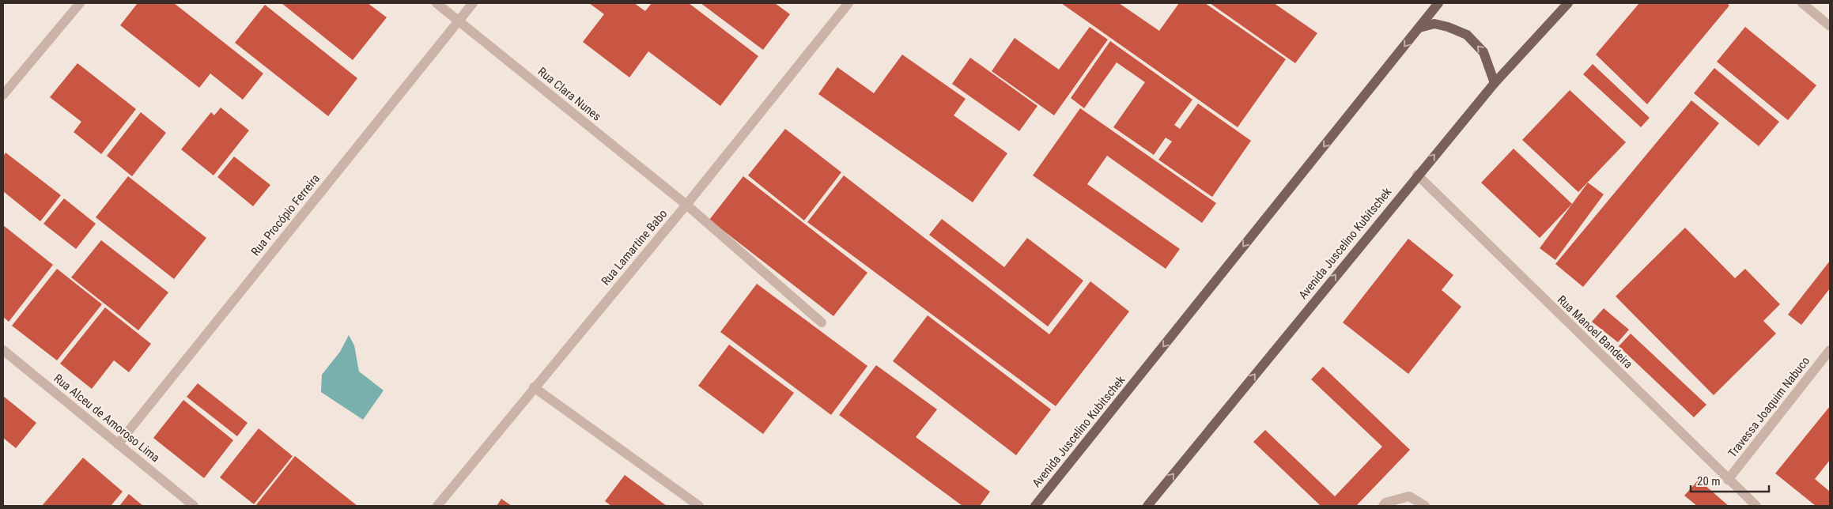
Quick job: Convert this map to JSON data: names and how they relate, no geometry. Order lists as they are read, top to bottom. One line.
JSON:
{"streets":{"main road":["Avenida Juscelino Kubitschek"],"street":["Rua Clara Nunes","Rua Procópio Ferreira","Rua Lamartine Babo","Rua Manoel Bandeira","Travessa Joaquim Nabuco","Rua Alceu de Amoroso Lima"]},"crossings":[["Rua Clara Nunes","Rua Procópio Ferreira"],["Rua Clara Nunes","Rua Lamartine Babo"],["Rua Procópio Ferreira","Rua Alceu de Amoroso Lima"],["Avenida Juscelino Kubitschek","Rua Manoel Bandeira"],["Rua Manoel Bandeira","Travessa Joaquim Nabuco"]],"scale_bar":"20 m"}
